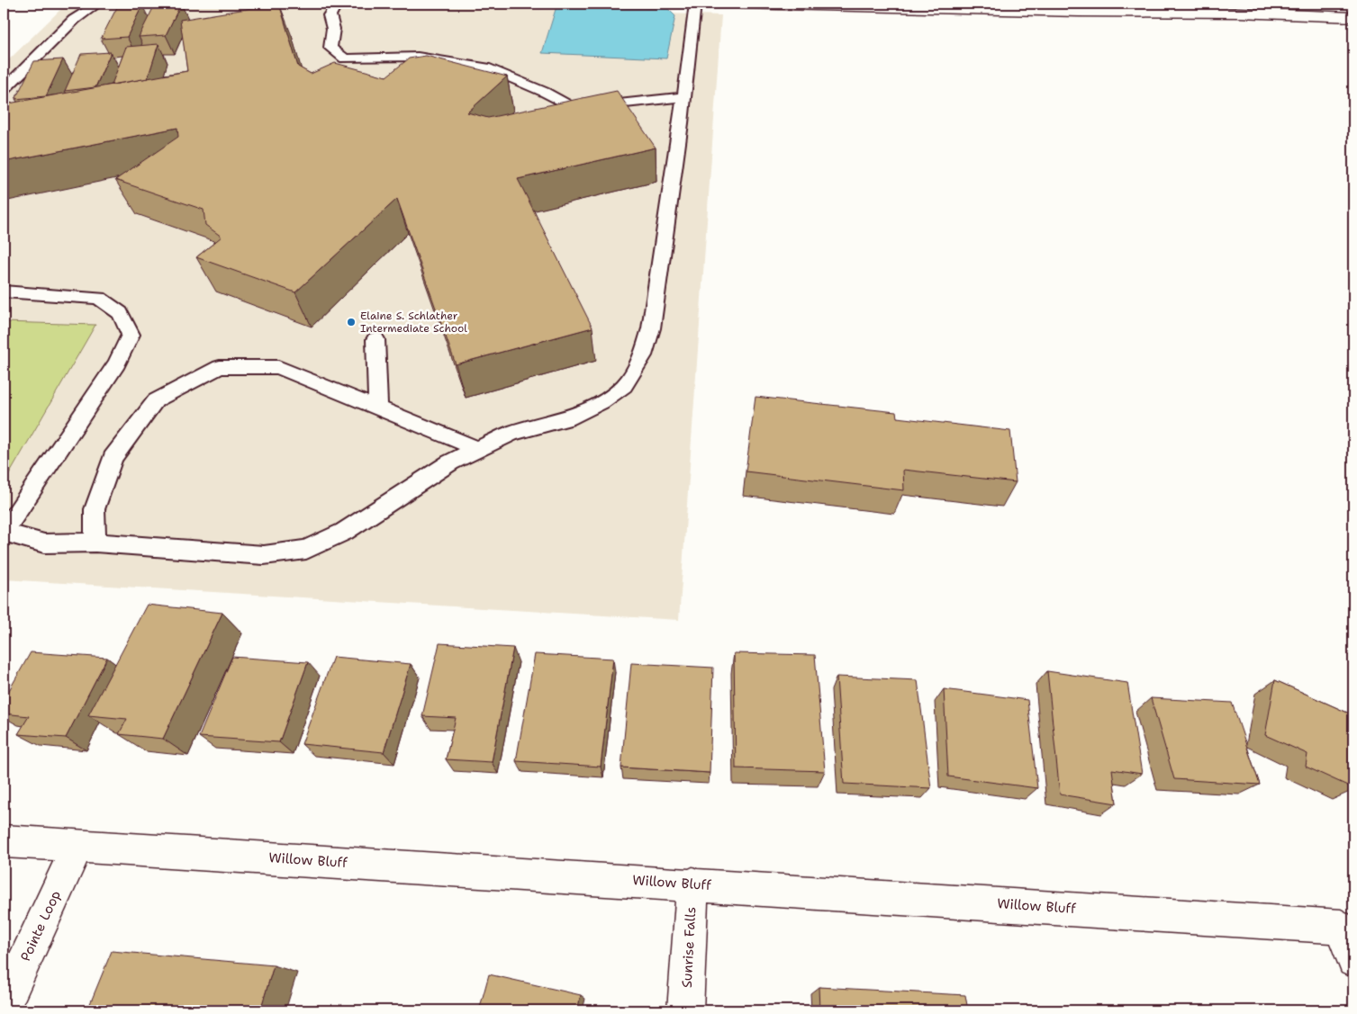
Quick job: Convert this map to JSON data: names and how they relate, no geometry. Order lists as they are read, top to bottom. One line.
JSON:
{"streets":{"street":["Willow Bluff","Pointe Loop","Sunrise Falls"]},"crossings":[["Willow Bluff","Pointe Loop"],["Willow Bluff","Sunrise Falls"]],"places":["Elaine S. Schlather Intermediate School"]}
